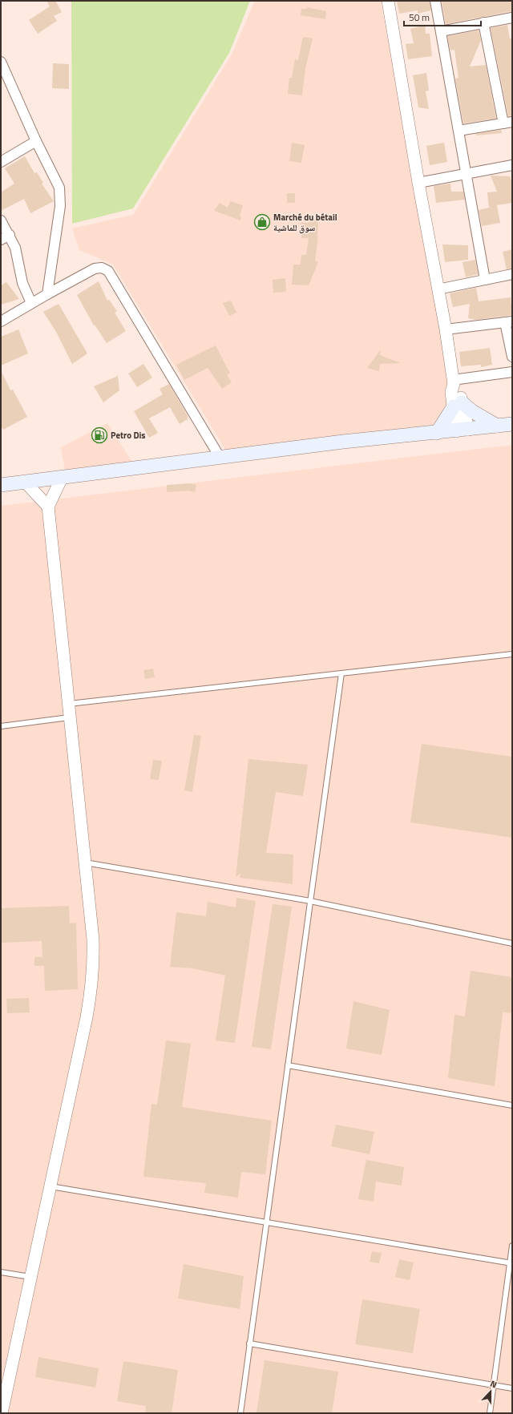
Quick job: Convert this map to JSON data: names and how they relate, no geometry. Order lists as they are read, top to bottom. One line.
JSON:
{"places":{"shop":["Marché du bétail سوق للماشية"],"fuel station":["Petro Dis"]},"scale_bar":"50 m","north":"top"}
